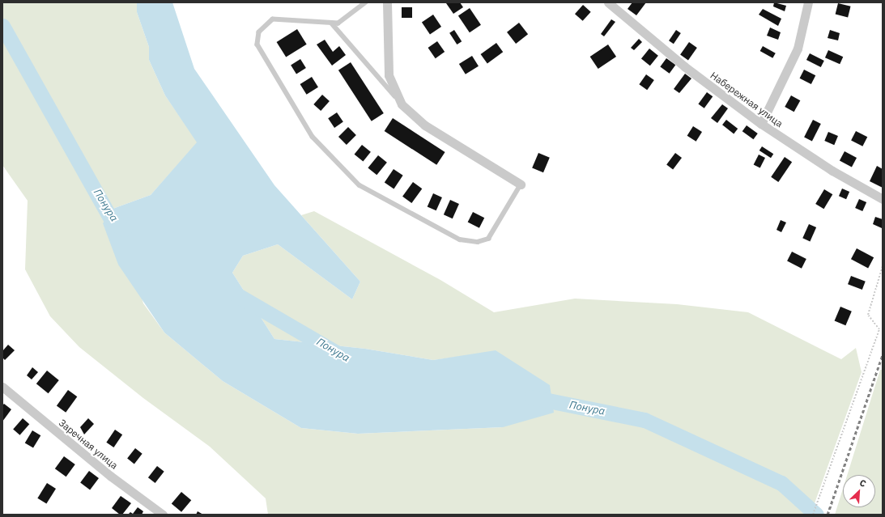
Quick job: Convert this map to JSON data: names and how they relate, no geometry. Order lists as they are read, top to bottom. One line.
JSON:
{"streets":{"street":["Набережная улица","Заречная улица"]},"water":["Понура"],"north":"top right"}
